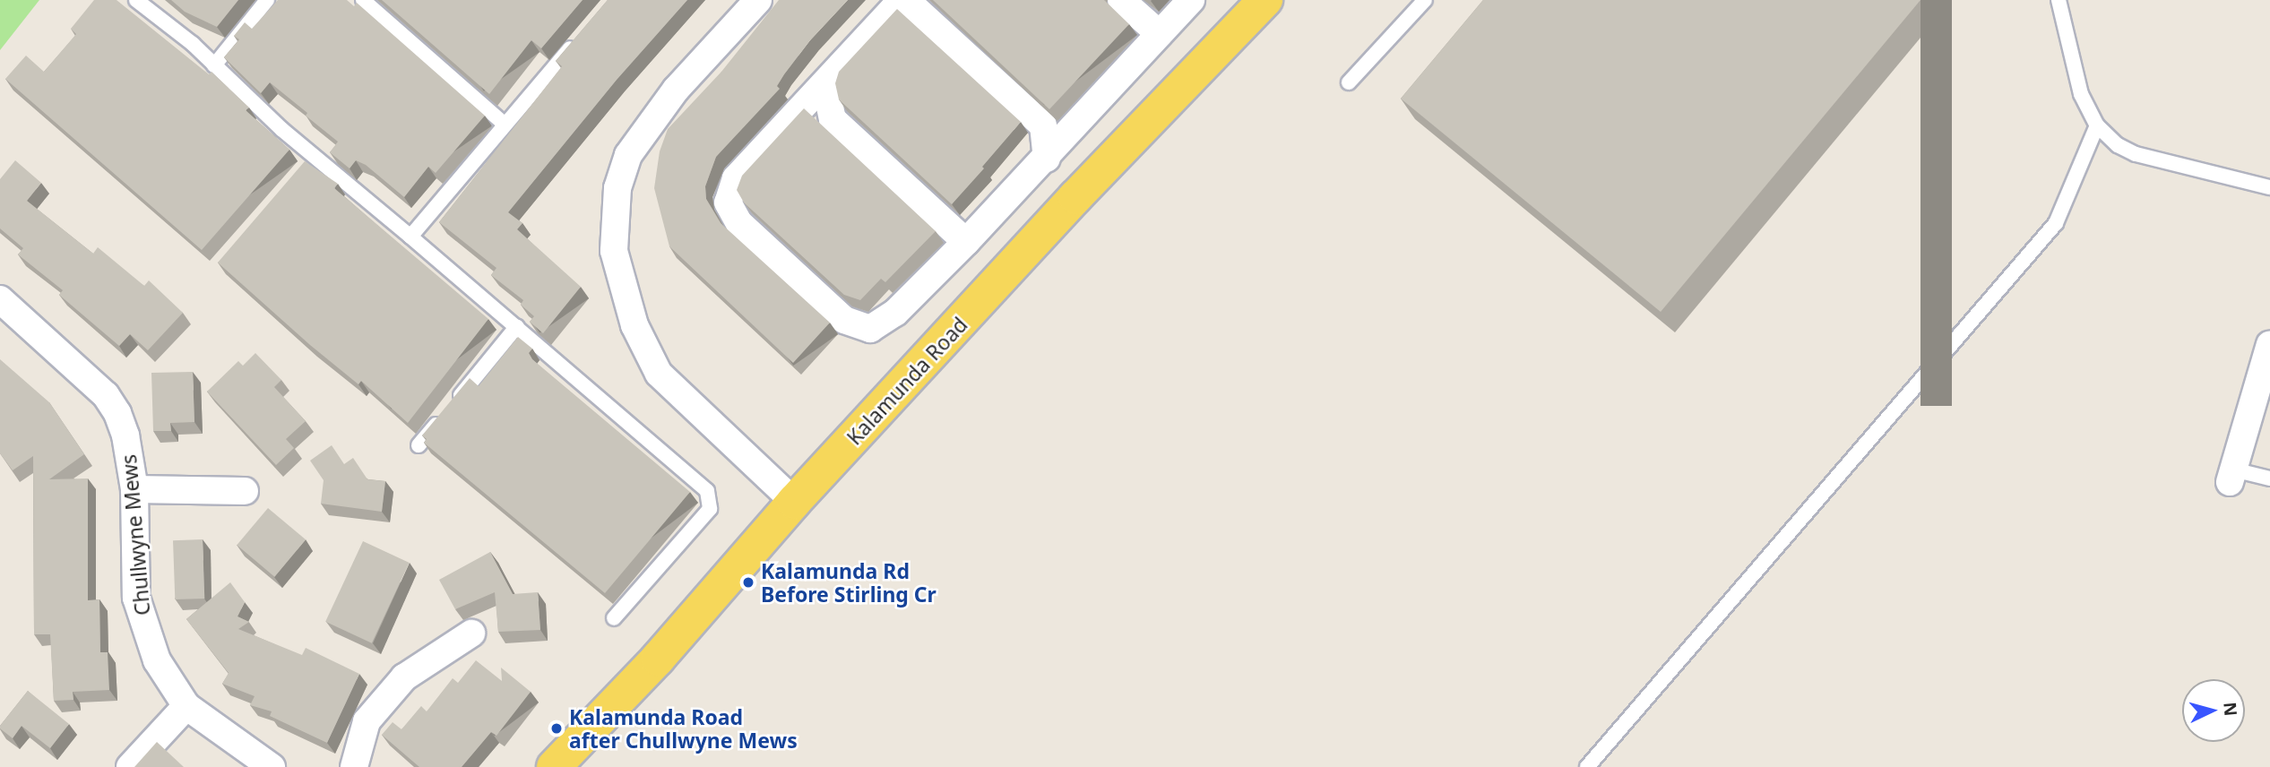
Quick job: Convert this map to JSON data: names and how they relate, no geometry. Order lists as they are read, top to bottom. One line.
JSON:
{"streets":{"main road":["Kalamunda Road"],"street":["Chullwyne Mews"]},"places":["Kalamunda Rd Before Stirling Cr","Kalamunda Road after Chullwyne Mews"],"north":"right"}
